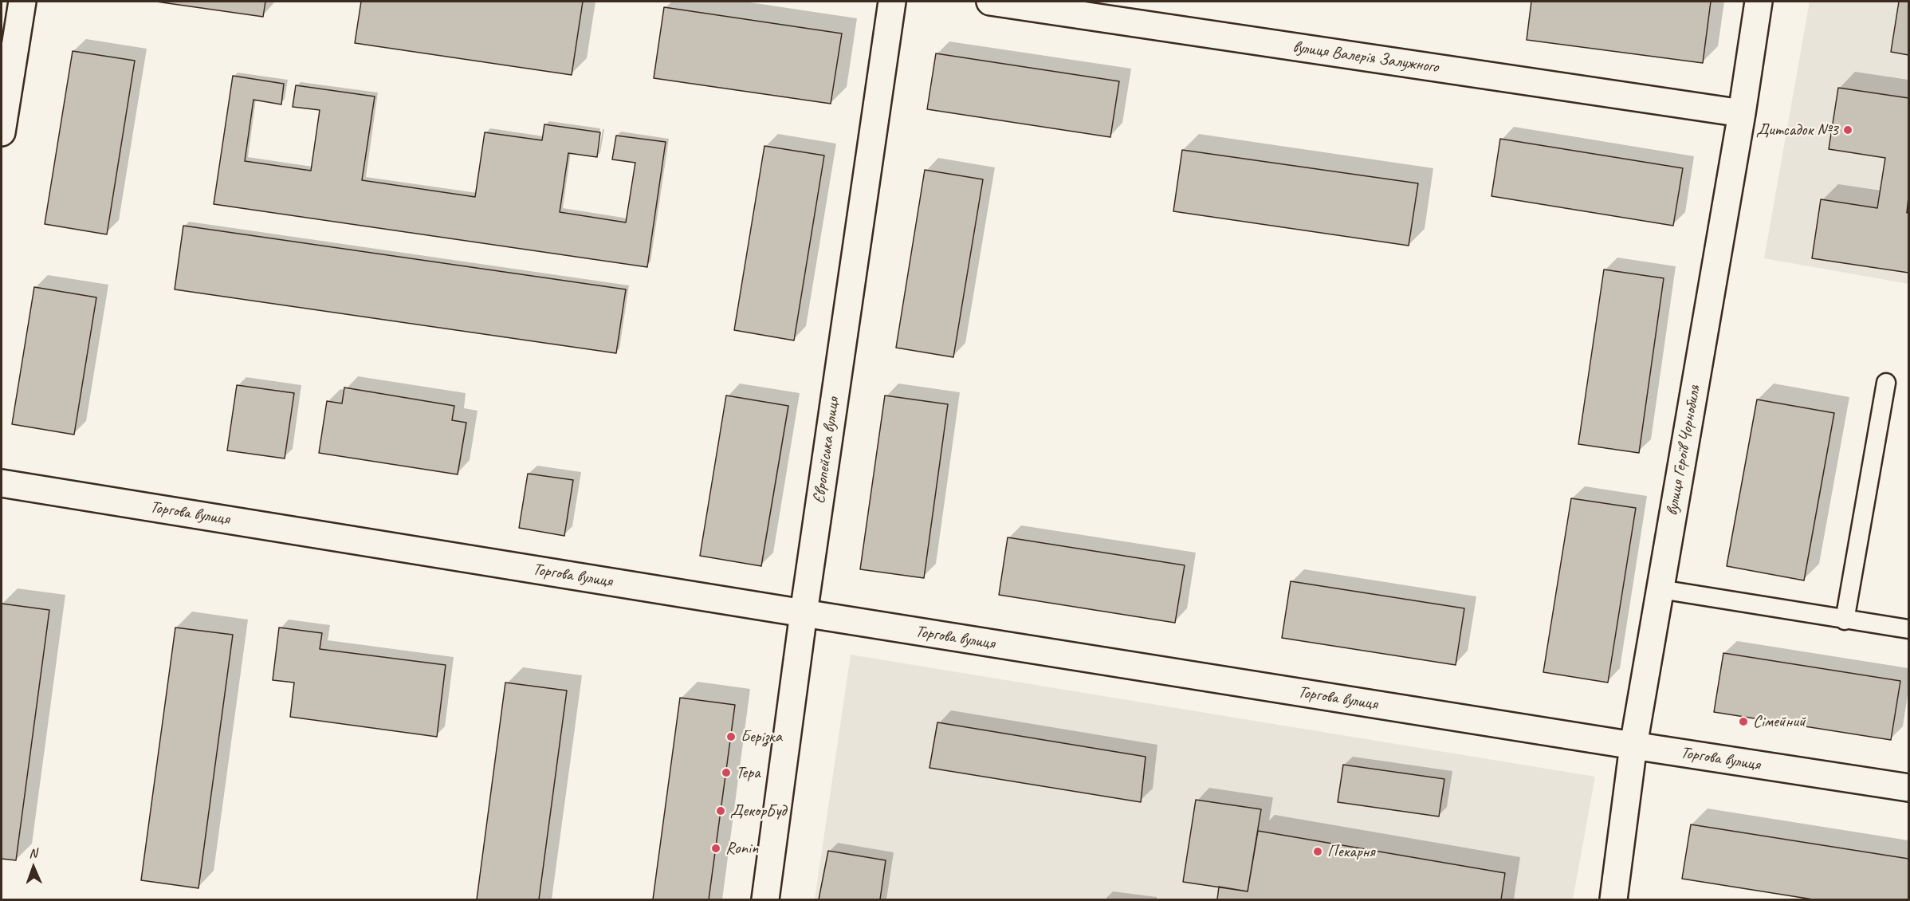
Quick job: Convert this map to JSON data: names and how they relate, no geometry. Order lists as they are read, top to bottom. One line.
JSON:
{"streets":{"street":["вулиця Валерія Залужного","Європейська вулиця","вулиця Героїв Чорнобиля","Торгова вулиця"]},"crossings":[["вулиця Валерія Залужного","вулиця Героїв Чорнобиля"],["Європейська вулиця","Торгова вулиця"],["вулиця Героїв Чорнобиля","Торгова вулиця"]],"places":["Дитсадок №3","Сімейний","Берізка","Тера","ДекорБуд","Ronin","Пекарня"],"north":"top"}
